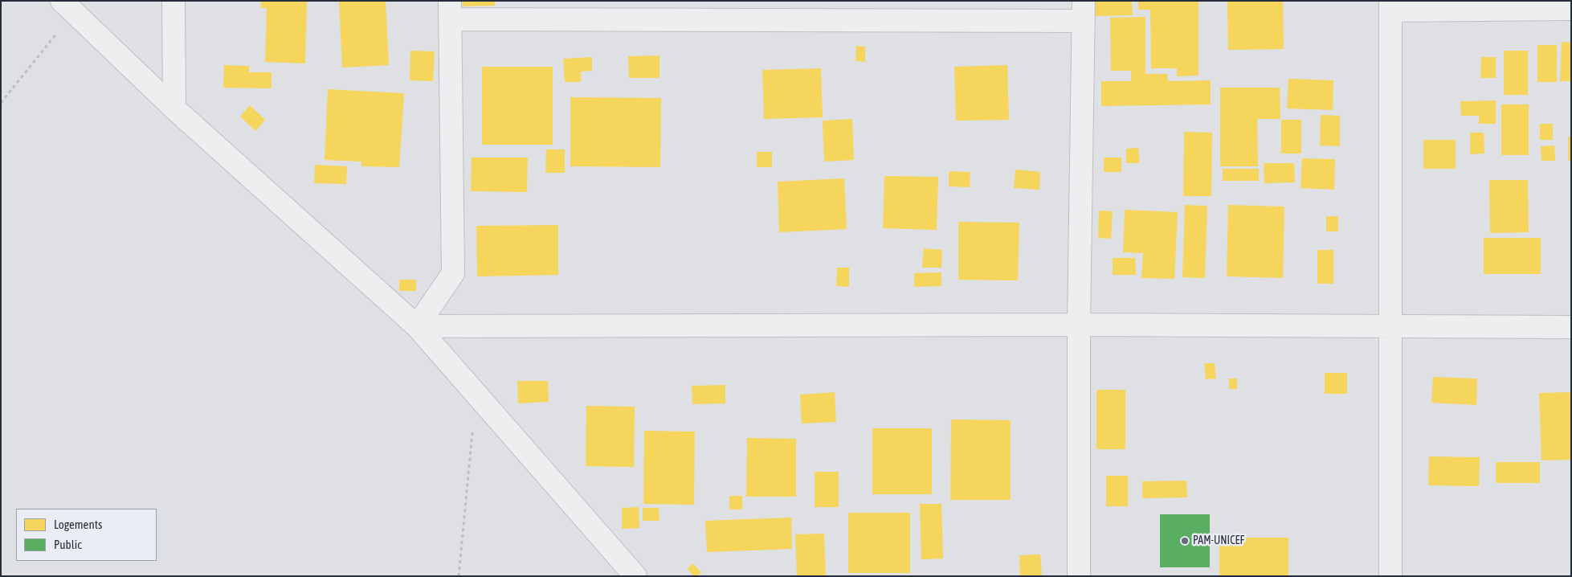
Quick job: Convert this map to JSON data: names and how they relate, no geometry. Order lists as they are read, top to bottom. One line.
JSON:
{"places":["PAM-UNICEF"],"legend":["Logements","Public"]}
